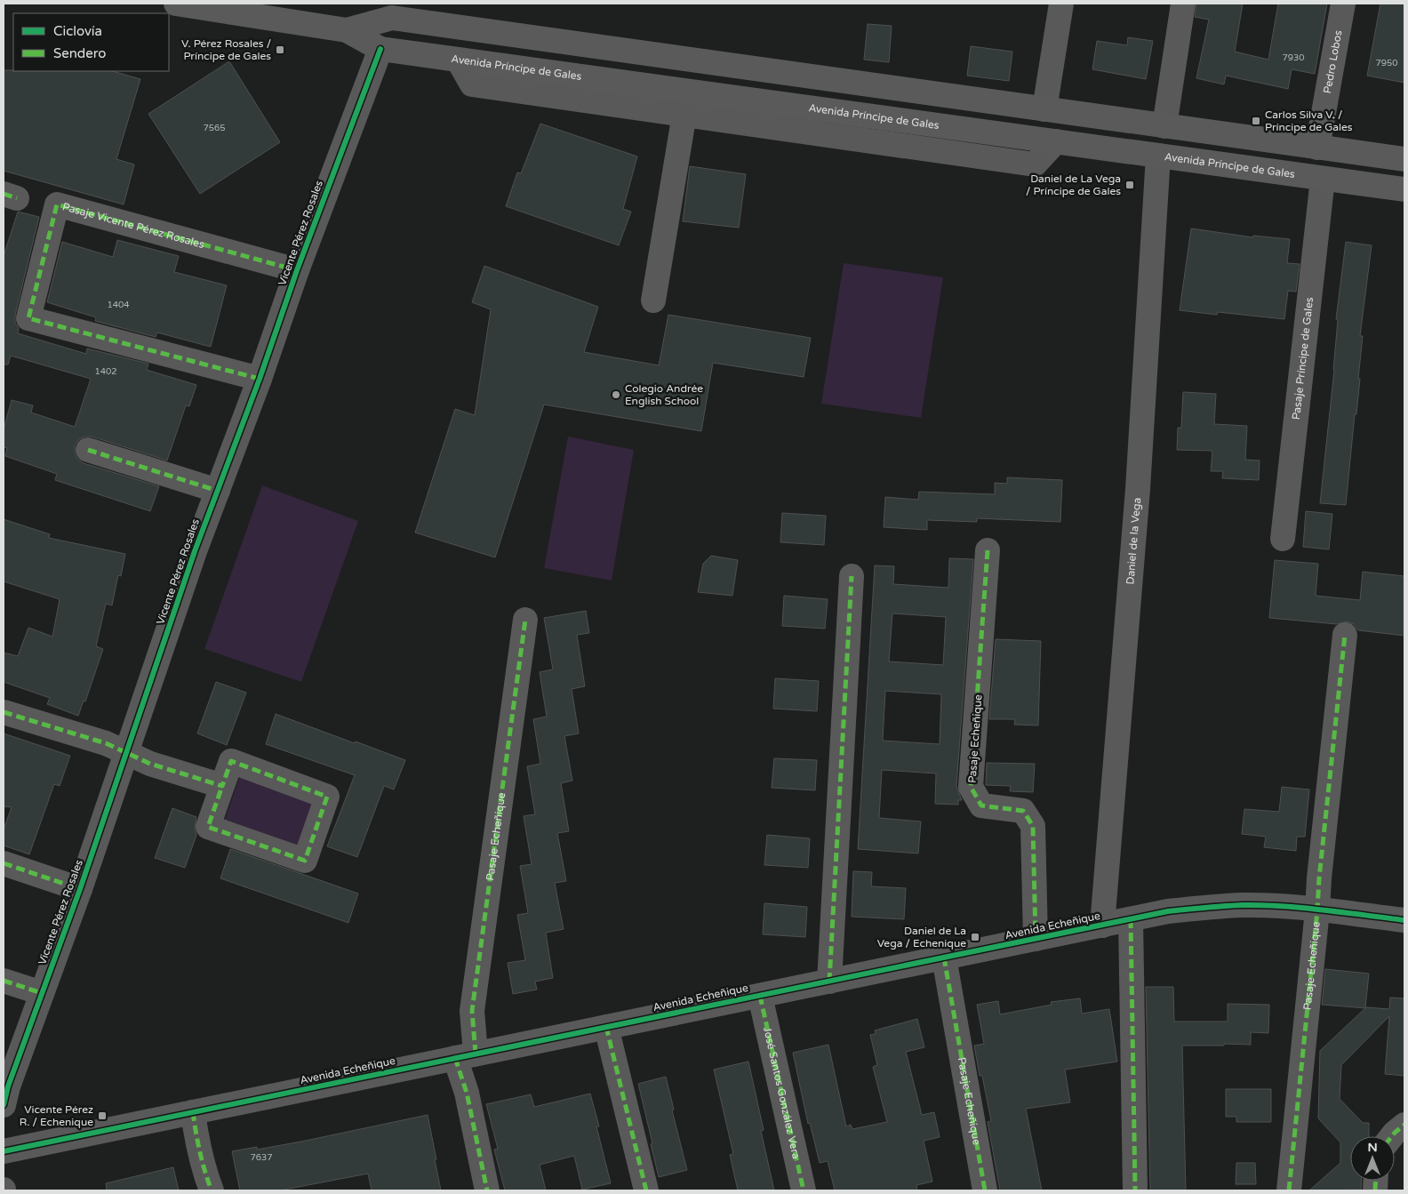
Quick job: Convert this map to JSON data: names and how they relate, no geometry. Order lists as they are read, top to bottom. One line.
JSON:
{"streets":{"main road":["Avenida Príncipe de Gales","Vicente Pérez Rosales"],"street":["Pedro Lobos","Pasaje Vicente Pérez Rosales","Pasaje Príncipe de Gales","Daniel de la Vega","Pasaje Echeñique","Avenida Echeñique","José Santos González Vera"]},"crossings":[["Pedro Lobos","Avenida Príncipe de Gales"],["Avenida Príncipe de Gales","Vicente Pérez Rosales"],["Avenida Príncipe de Gales","Pasaje Príncipe de Gales"],["Avenida Príncipe de Gales","Daniel de la Vega"],["Pasaje Vicente Pérez Rosales","Vicente Pérez Rosales"],["Daniel de la Vega","Avenida Echeñique"],["Pasaje Echeñique","Avenida Echeñique"],["Avenida Echeñique","José Santos González Vera"]],"places":{"transit":["V. Pérez Rosales / Príncipe de Gales","Carlos Silva V. / Príncipe de Gales","Daniel de La Vega / Príncipe de Gales","Daniel de La Vega / Echenique","Vicente Pérez R. / Echenique"],"other":["Colegio Andrée English School"]},"house_numbers":["7930","7950","7565","1404","1402","7637"],"legend":["Ciclovía","Sendero"],"north":"top"}
